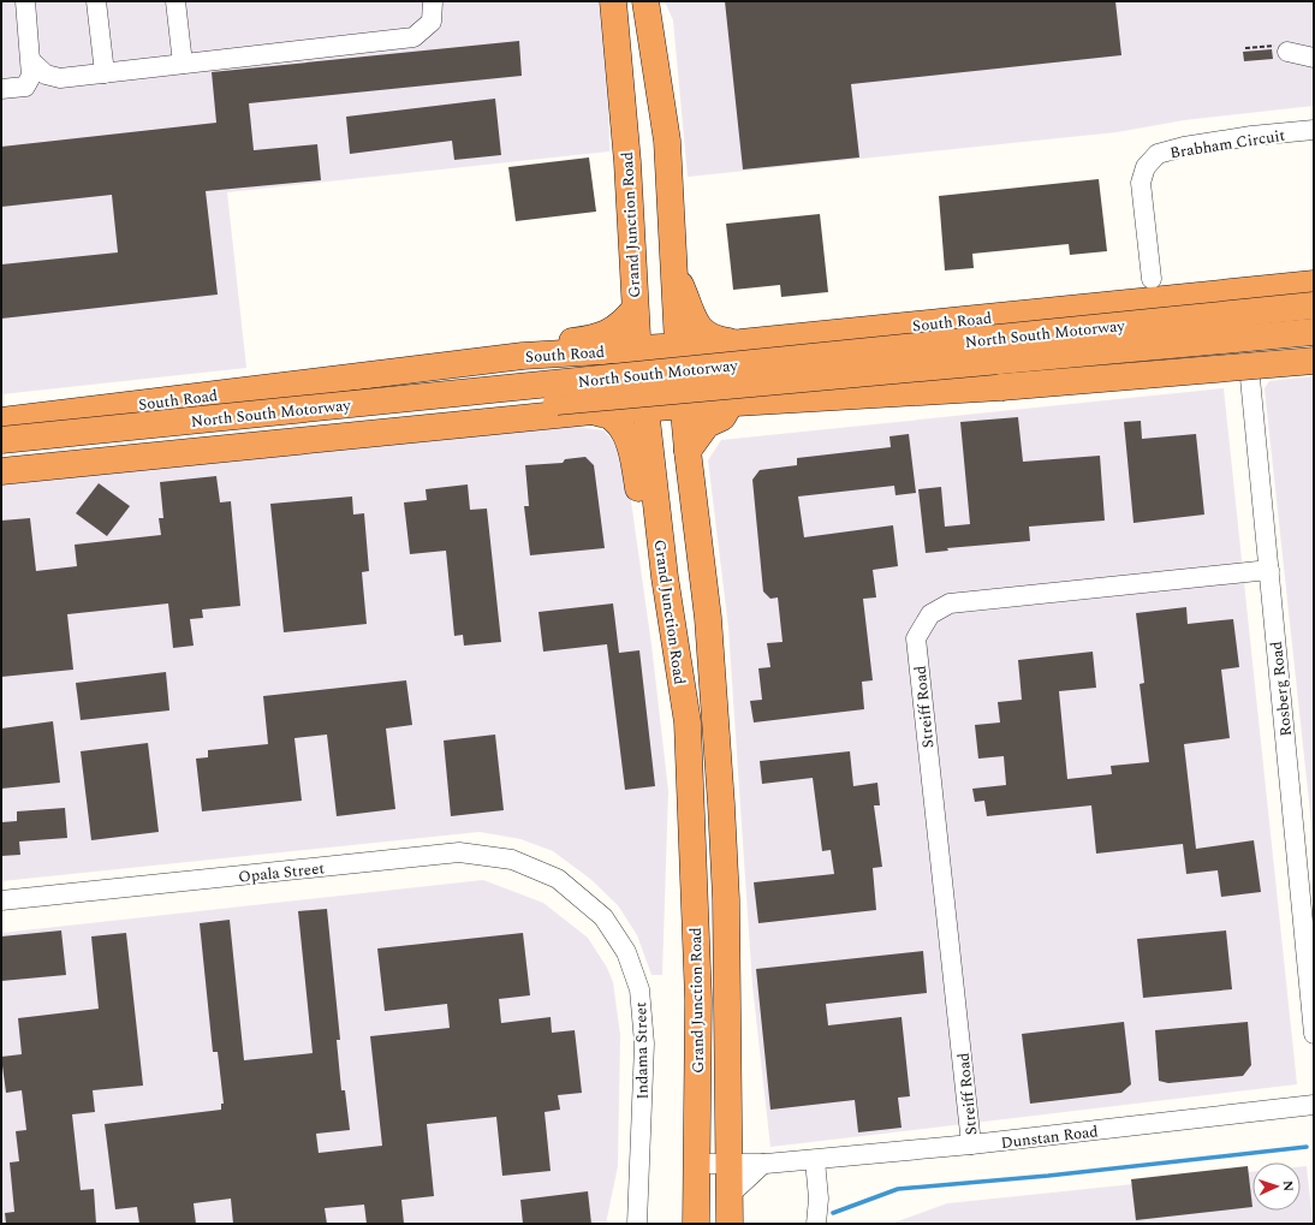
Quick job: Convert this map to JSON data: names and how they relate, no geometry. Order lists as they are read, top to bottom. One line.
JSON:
{"streets":{"highway":["Grand Junction Road","South Road","North South Motorway"],"street":["Brabham Circuit","Rosberg Road","Streiff Road","Opala Street","Indama Street","Dunstan Road"]},"crossings":[["Grand Junction Road","South Road"],["Grand Junction Road","Dunstan Road"],["Rosberg Road","Streiff Road"],["Streiff Road","Dunstan Road"],["Opala Street","Indama Street"]],"north":"right"}
